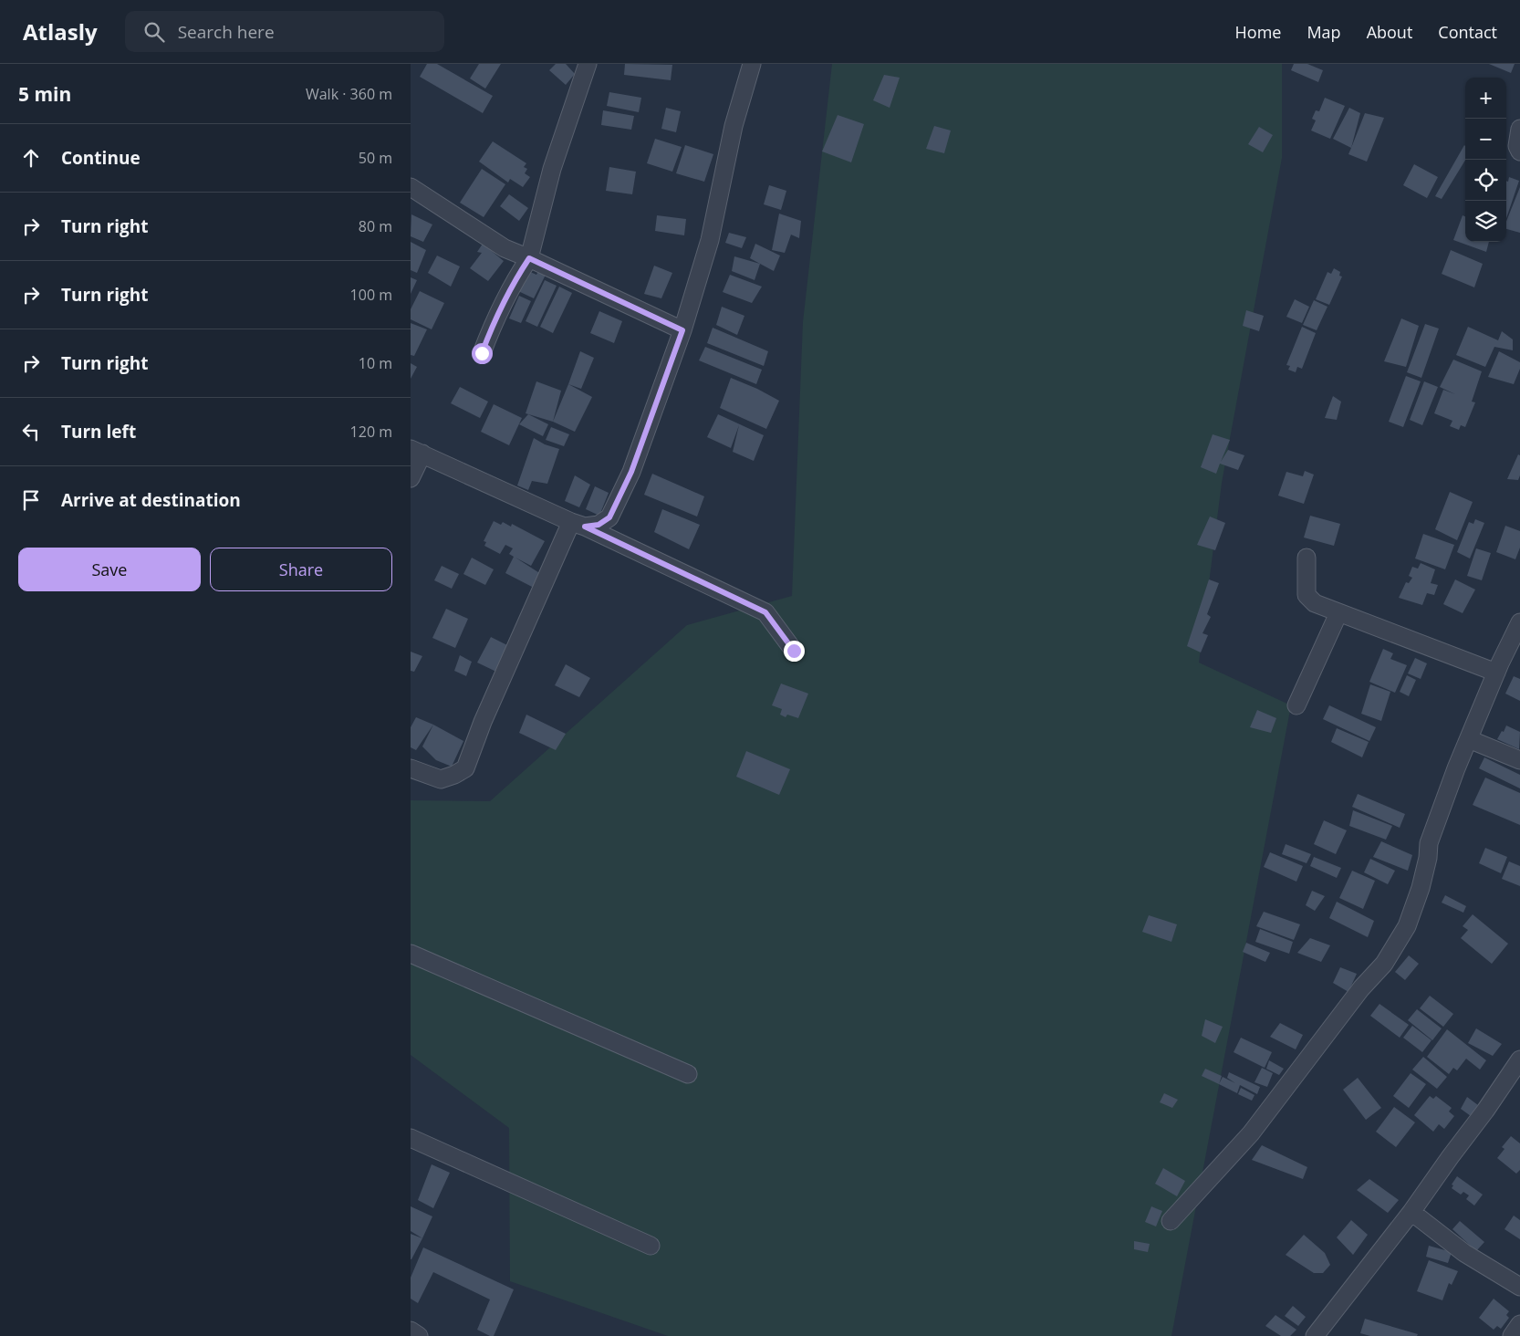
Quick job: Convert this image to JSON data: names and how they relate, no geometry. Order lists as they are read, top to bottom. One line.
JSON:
{"page":{"header":"Atlasly","search":"Search here","nav":["Home","Map","About","Contact"],"heading":["5 min","Walk · 360 m"],"map_buttons":["+","−"],"list":[["Continue","50 m"],["Turn right","80 m"],["Turn right","100 m"],["Turn right","10 m"],["Turn left","120 m"],"Arrive at destination"],"buttons":["Save","Share"]}}
